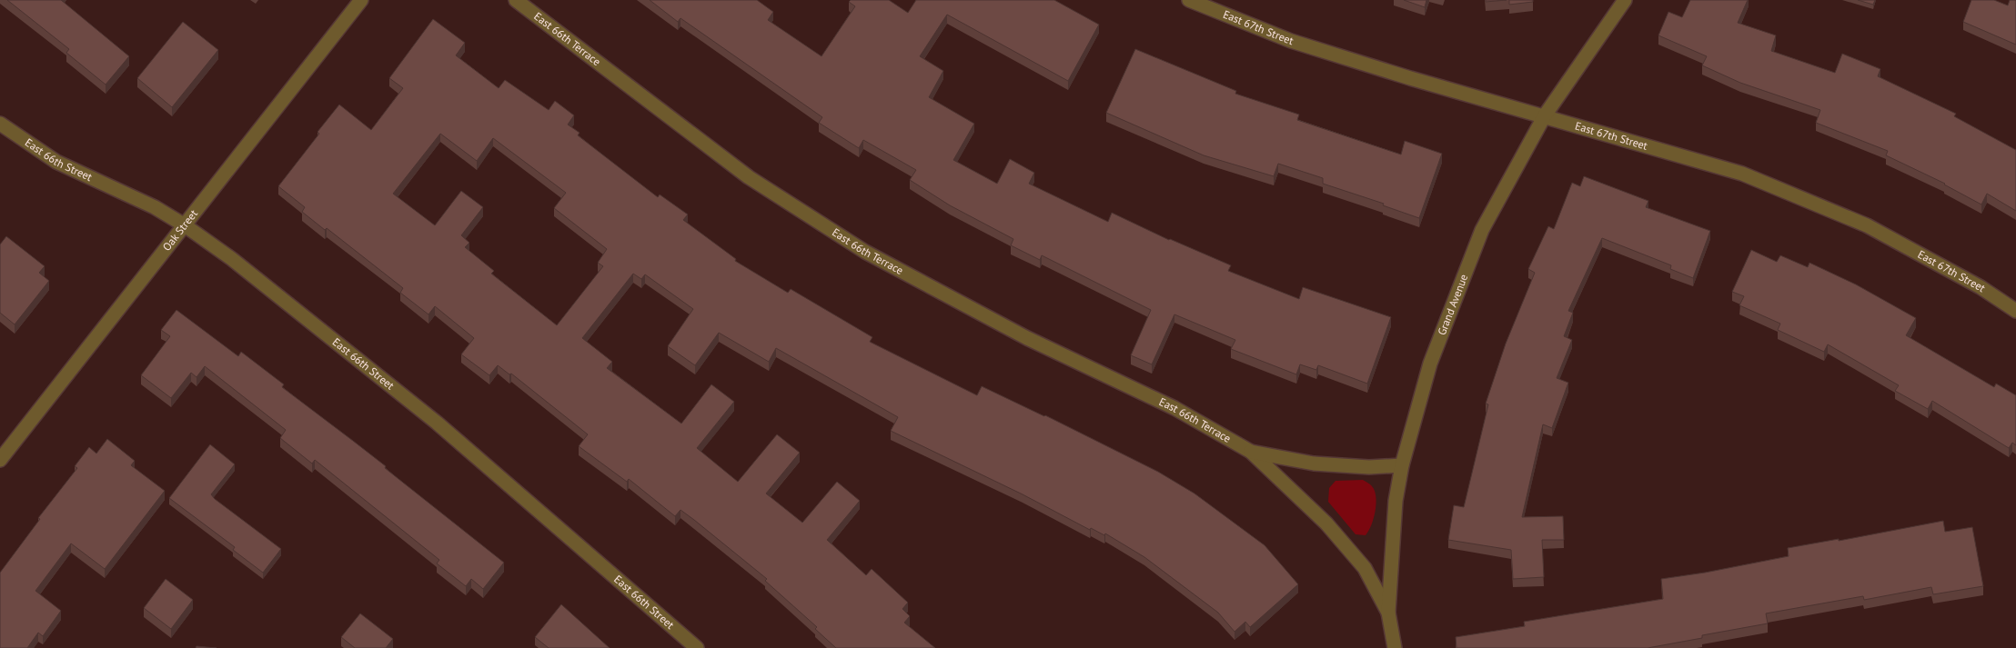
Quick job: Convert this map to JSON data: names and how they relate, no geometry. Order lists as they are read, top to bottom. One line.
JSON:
{"streets":{"street":["East 67th Street","East 66th Terrace","East 66th Street","Oak Street","Grand Avenue"]},"crossings":[["East 67th Street","Grand Avenue"],["East 66th Terrace","Grand Avenue"],["East 66th Street","Oak Street"]]}
